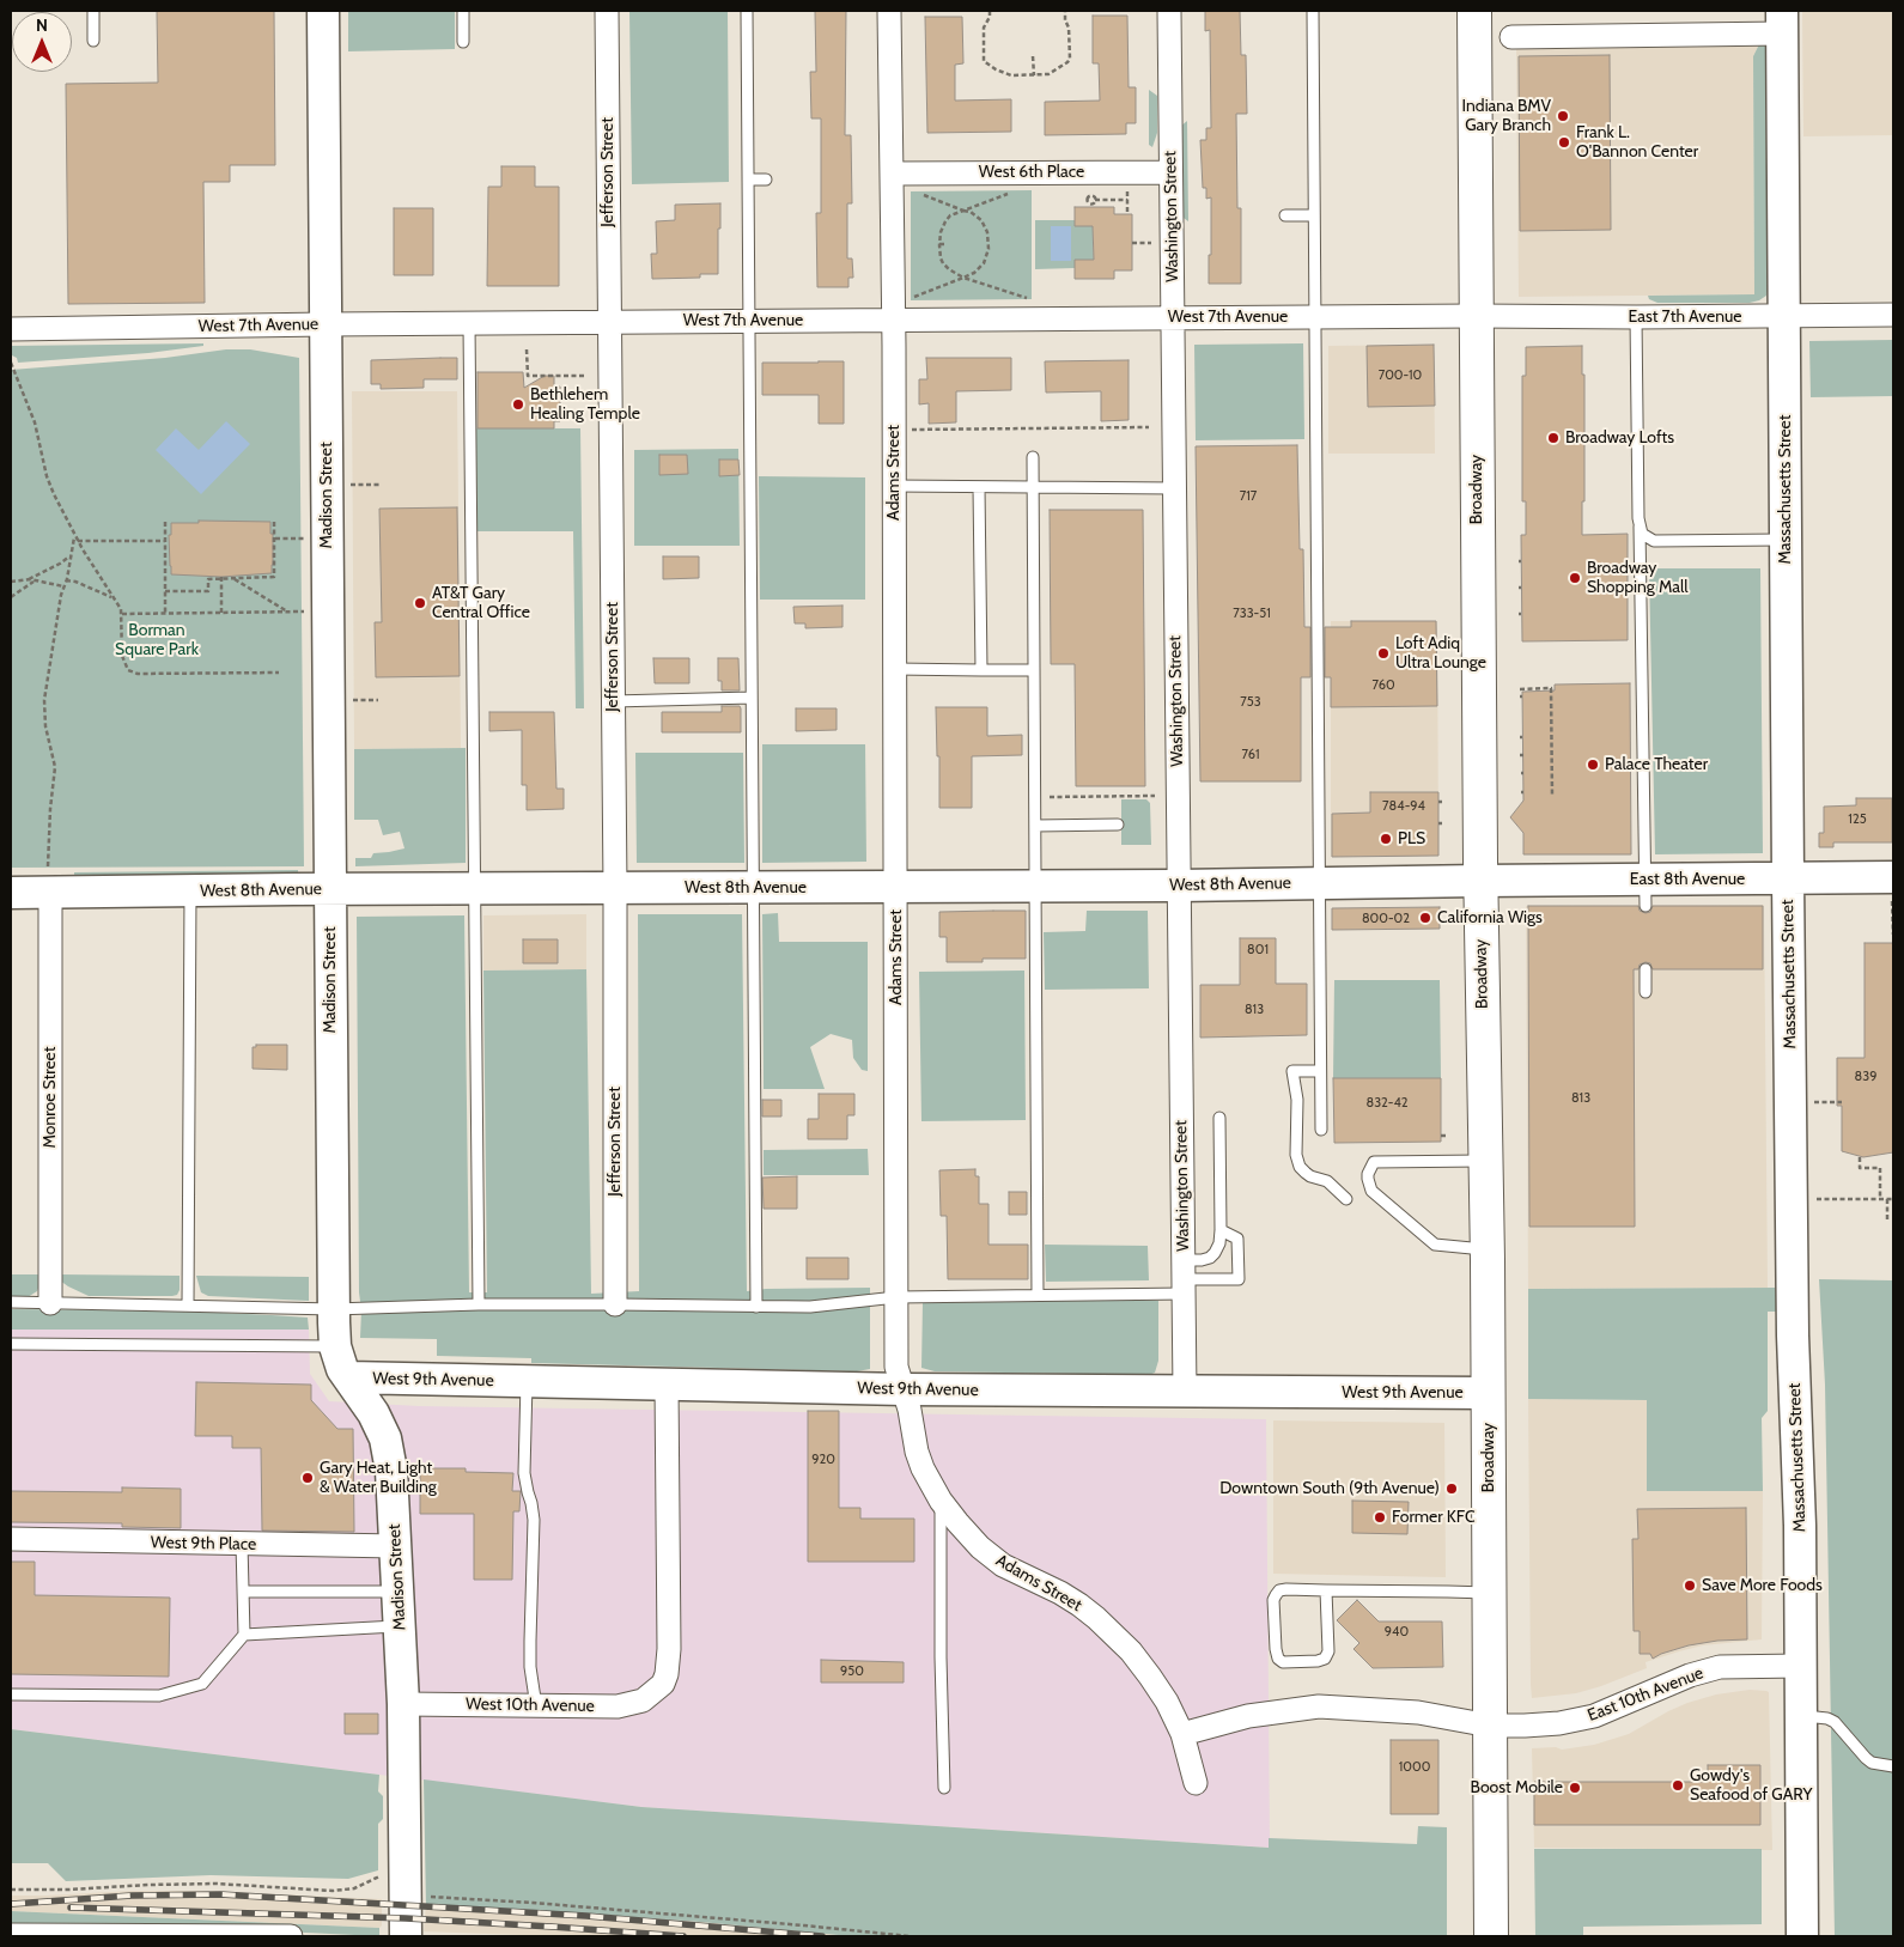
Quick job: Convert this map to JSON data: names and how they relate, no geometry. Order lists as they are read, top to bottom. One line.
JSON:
{"streets":{"main road":["Broadway"],"street":["Jefferson Street","West 6th Place","Washington Street","West 7th Avenue","East 7th Avenue","Adams Street","Massachusetts Street","Madison Street","East 8th Avenue","West 8th Avenue","Monroe Street","West 9th Avenue","West 9th Place","East 10th Avenue","West 10th Avenue"]},"crossings":[["Jefferson Street","West 7th Avenue"],["Jefferson Street","West 8th Avenue"],["West 6th Place","Washington Street"],["West 6th Place","Adams Street"],["Washington Street","West 7th Avenue"],["Washington Street","West 8th Avenue"],["Washington Street","West 9th Avenue"],["West 7th Avenue","East 7th Avenue"],["West 7th Avenue","Adams Street"],["West 7th Avenue","Broadway"],["West 7th Avenue","Madison Street"],["East 7th Avenue","Broadway"],["East 7th Avenue","Massachusetts Street"],["Adams Street","West 8th Avenue"],["Adams Street","West 9th Avenue"],["Broadway","East 8th Avenue"],["Broadway","West 8th Avenue"],["Broadway","West 9th Avenue"],["Broadway","East 10th Avenue"],["Massachusetts Street","East 8th Avenue"],["Massachusetts Street","East 10th Avenue"],["Madison Street","West 8th Avenue"],["Madison Street","West 9th Avenue"],["Madison Street","West 9th Place"],["Madison Street","West 10th Avenue"],["East 8th Avenue","West 8th Avenue"],["West 8th Avenue","Monroe Street"],["West 9th Avenue","West 10th Avenue"]],"parks":["Borman Square Park"],"places":["Indiana BMV Gary Branch","Frank L. O'Bannon Center","Bethlehem Healing Temple","Broadway Lofts","Broadway Shopping Mall","AT&T Gary Central Office","Loft Adiq Ultra Lounge","Palace Theater","PLS","California Wigs","Gary Heat, Light & Water Building","Downtown South (9th Avenue)","Former KFC","Save More Foods","Gowdy's Seafood of GARY","Boost Mobile"],"house_numbers":["700-10","717","733-51","760","753","761","784-94","125","800-02","801","813","839","813","832-42","920","940","950","1000"],"north":"top"}
